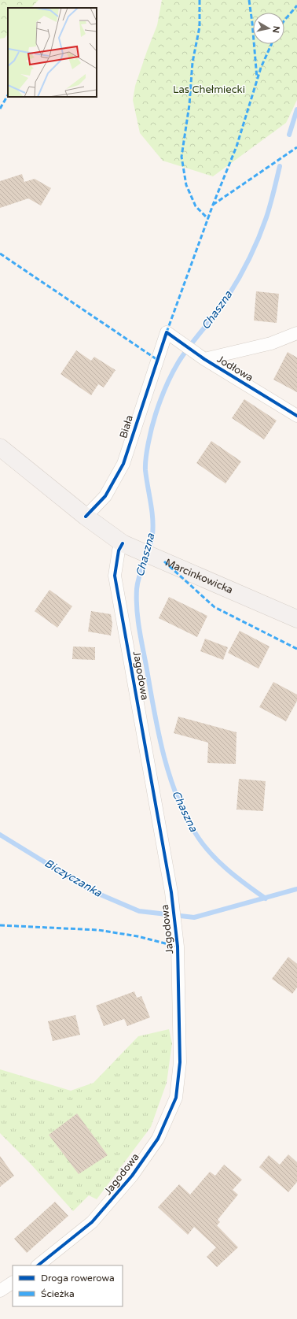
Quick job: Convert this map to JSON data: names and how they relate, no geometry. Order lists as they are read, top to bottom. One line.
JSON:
{"streets":{"street":["Jodłowa","Biała","Marcinkowicka","Jagodowa"]},"crossings":[["Jodłowa","Biała"],["Biała","Marcinkowicka"],["Marcinkowicka","Jagodowa"]],"water":["Chaszna","Biczyczanka"],"parks":["Las Chełmiecki"],"legend":["Droga rowerowa","Ścieżka"],"north":"right"}
